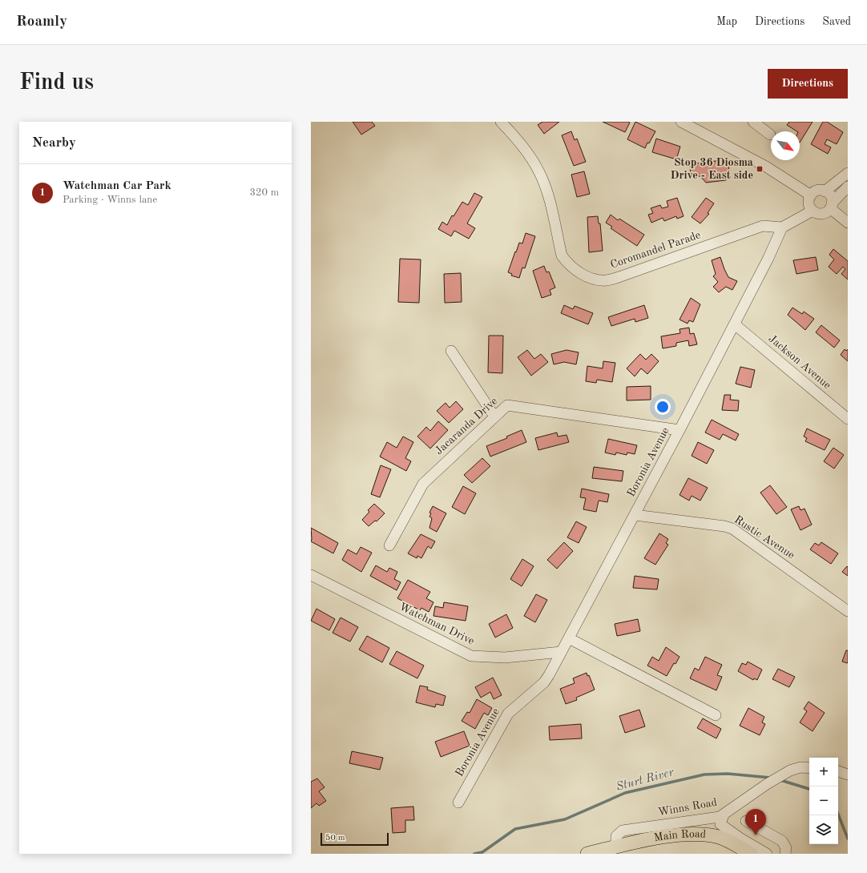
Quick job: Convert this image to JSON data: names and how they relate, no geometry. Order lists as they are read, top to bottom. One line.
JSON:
{"streets":{"main road":["Main Road"],"street":["Coromandel Parade","Jackson Avenue","Jacaranda Drive","Boronia Avenue","Rustic Avenue","Watchman Drive","Winns Road"]},"crossings":[["Coromandel Parade","Boronia Avenue"],["Jackson Avenue","Boronia Avenue"],["Jacaranda Drive","Boronia Avenue"],["Boronia Avenue","Rustic Avenue"],["Boronia Avenue","Watchman Drive"],["Winns Road","Main Road"]],"water":["Sturt River"],"places":{"transit":["Stop 36 Diosma Drive - East side"]},"scale_bar":"50 m","north":"bottom right","page":{"header":"Roamly","nav":["Map","Directions","Saved"],"buttons":"Directions","title":"Find us","heading":"Nearby","list":[{"mark":"1","name":"Watchman Car Park","note":"Parking · Winns lane","value":"320 m"}],"map_buttons":["+","−"],"pins":"1","scale":"50 m"}}
